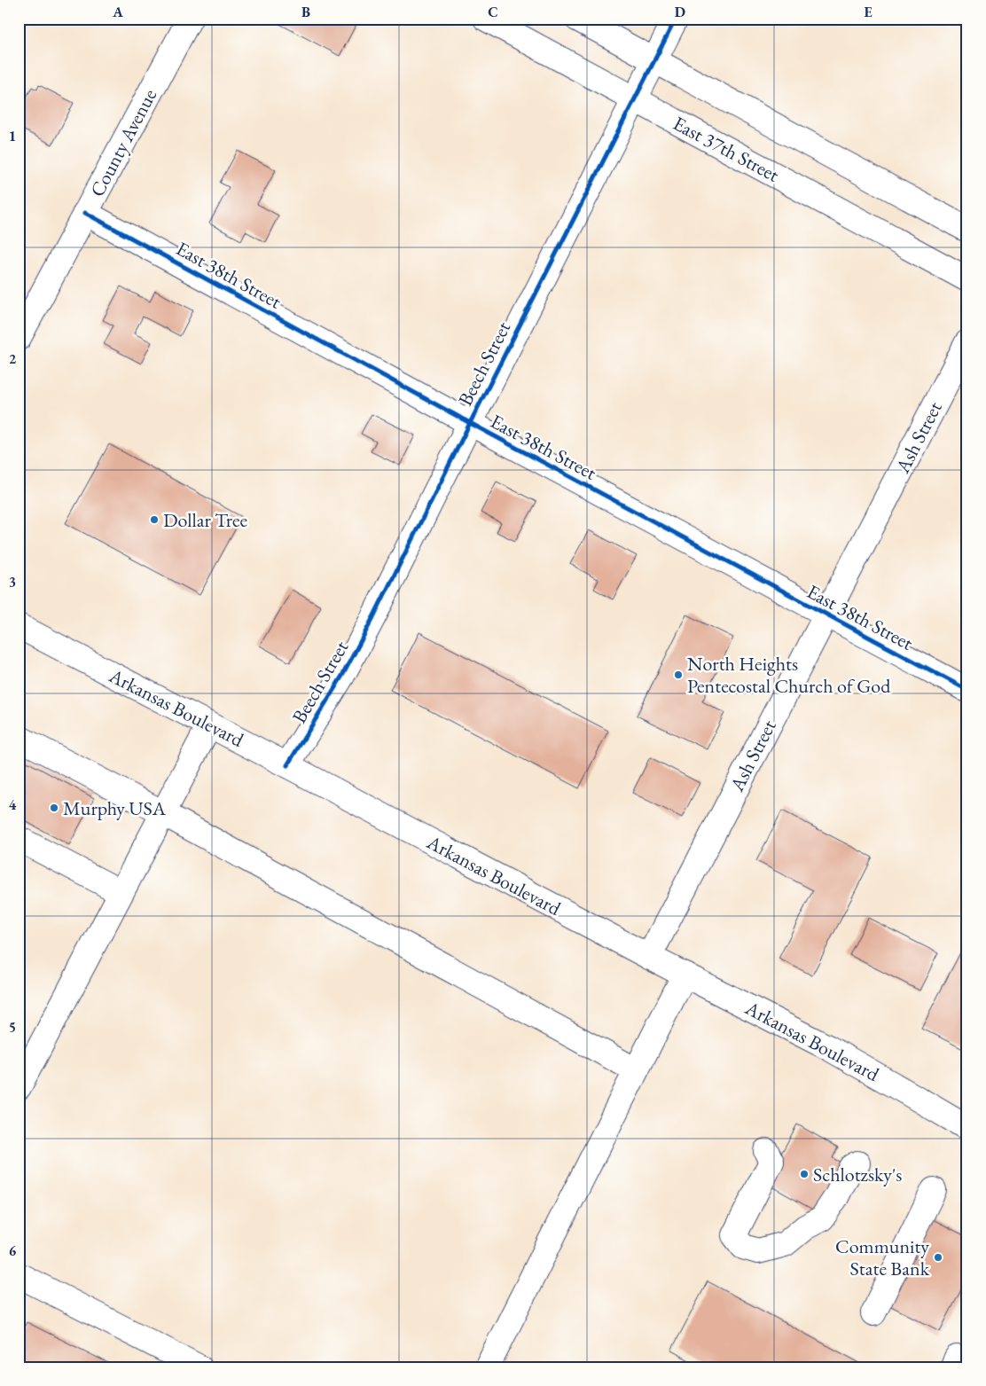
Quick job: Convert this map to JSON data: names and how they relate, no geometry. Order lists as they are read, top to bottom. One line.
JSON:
{"streets":{"street":["County Avenue","East 37th Street","East 38th Street","Beech Street","Ash Street","Arkansas Boulevard"]},"crossings":[["County Avenue","East 38th Street"],["East 37th Street","Beech Street"],["East 38th Street","Beech Street"],["East 38th Street","Ash Street"],["Beech Street","Arkansas Boulevard"],["Ash Street","Arkansas Boulevard"]],"places":["Dollar Tree","North Heights Pentecostal Church of God","Murphy USA","Schlotzsky's","Community State Bank"],"grid":{"columns":["A","B","C","D","E"],"rows":["1","2","3","4","5","6"]}}
